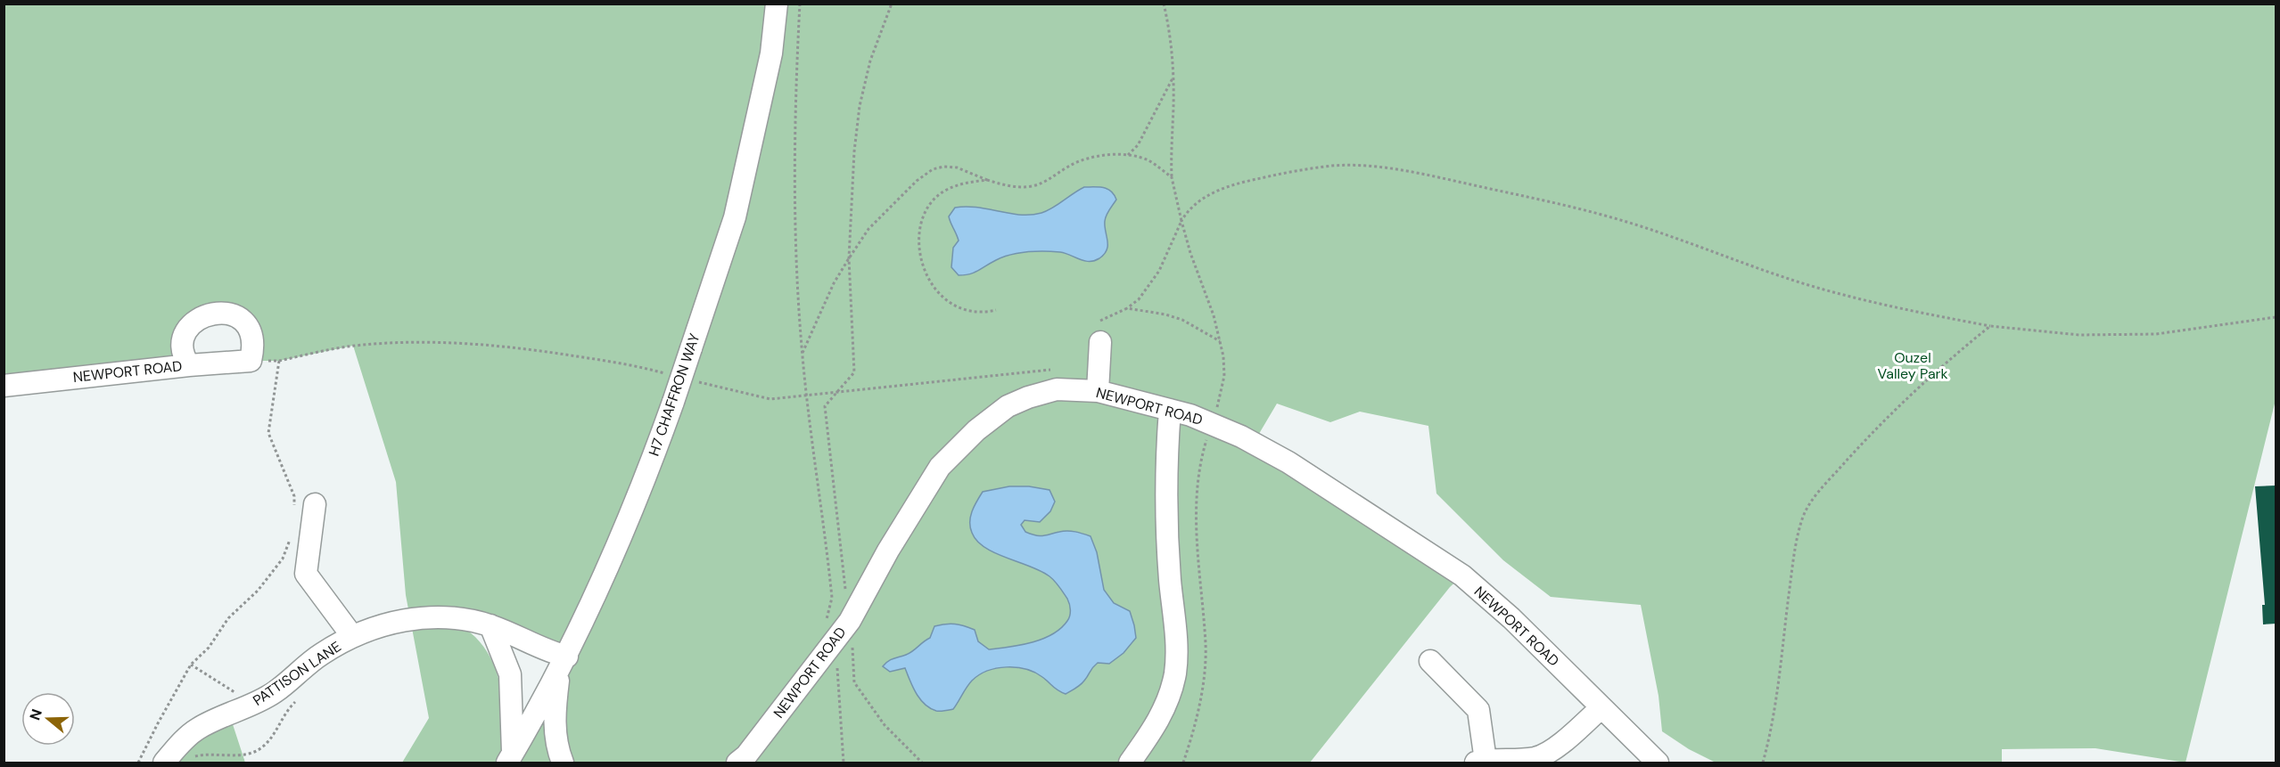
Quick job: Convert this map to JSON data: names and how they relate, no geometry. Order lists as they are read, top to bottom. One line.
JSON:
{"streets":{"street":["NEWPORT ROAD","H7 CHAFFRON WAY","PATTISON LANE"]},"crossings":[["H7 CHAFFRON WAY","PATTISON LANE"]],"parks":["Ouzel Valley Park"],"north":"left"}
